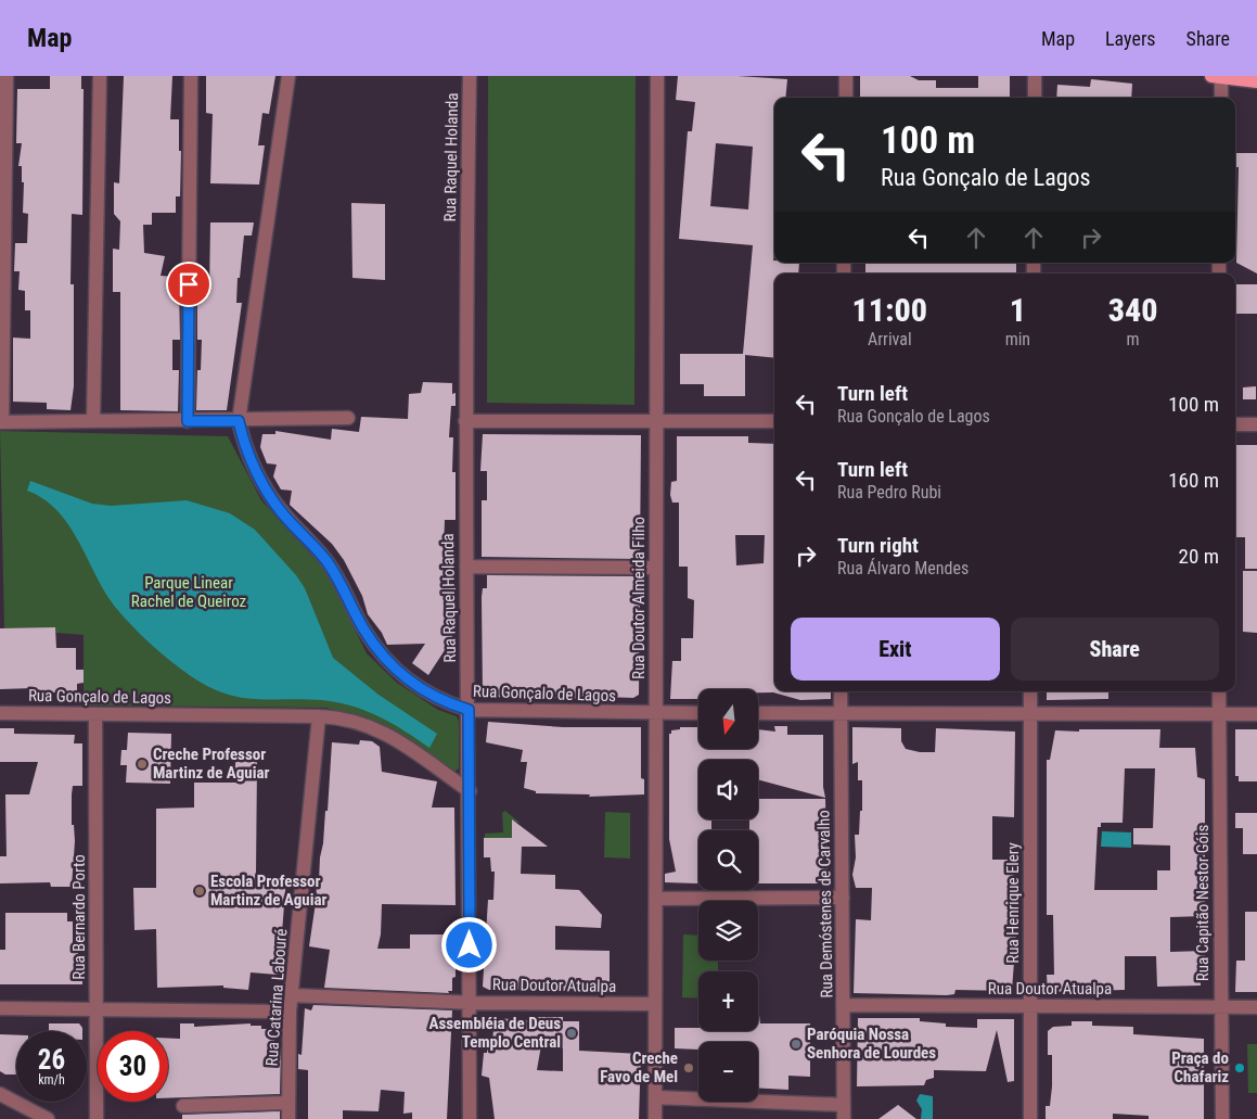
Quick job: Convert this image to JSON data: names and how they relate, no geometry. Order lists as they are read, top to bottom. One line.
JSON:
{"streets":{"street":["Rua Raquel Holanda","Rua Doutor Almeida Filho","Rua Gonçalo de Lagos","Rua Henrique Elery","Rua Capitão Nestor Góis","Rua Demóstenes de Carvalho","Rua Bernardo Porto","Rua Doutor Atualpa","Rua Catarina Labouré"]},"crossings":[["Rua Raquel Holanda","Rua Gonçalo de Lagos"],["Rua Raquel Holanda","Rua Doutor Atualpa"],["Rua Doutor Almeida Filho","Rua Gonçalo de Lagos"],["Rua Doutor Almeida Filho","Rua Doutor Atualpa"],["Rua Gonçalo de Lagos","Rua Bernardo Porto"],["Rua Gonçalo de Lagos","Rua Catarina Labouré"],["Rua Henrique Elery","Rua Doutor Atualpa"],["Rua Capitão Nestor Góis","Rua Doutor Atualpa"],["Rua Demóstenes de Carvalho","Rua Doutor Atualpa"],["Rua Doutor Atualpa","Rua Catarina Labouré"]],"parks":["Parque Linear Rachel de Queiroz"],"places":["Creche Professor Martinz de Aguiar","Escola Professor Martinz de Aguiar","Assembléia de Deus Templo Central","Paróquia Nossa Senhora de Lourdes","Creche Favo de Mel","Praça do Chafariz"],"north":"bottom","page":{"header":"Map","nav":["Map","Layers","Share"],"turn":["100 m","Rua Gonçalo de Lagos"],"eta":["11:00","Arrival","1","min","340","m"],"list":[{"name":"Turn left","note":"Rua Gonçalo de Lagos","value":"100 m"},{"name":"Turn left","note":"Rua Pedro Rubi","value":"160 m"},{"name":"Turn right","note":"Rua Álvaro Mendes","value":"20 m"}],"buttons":["Exit","Share"],"map_buttons":["+","−"],"speed":"26 km/h","limit":"30"}}
